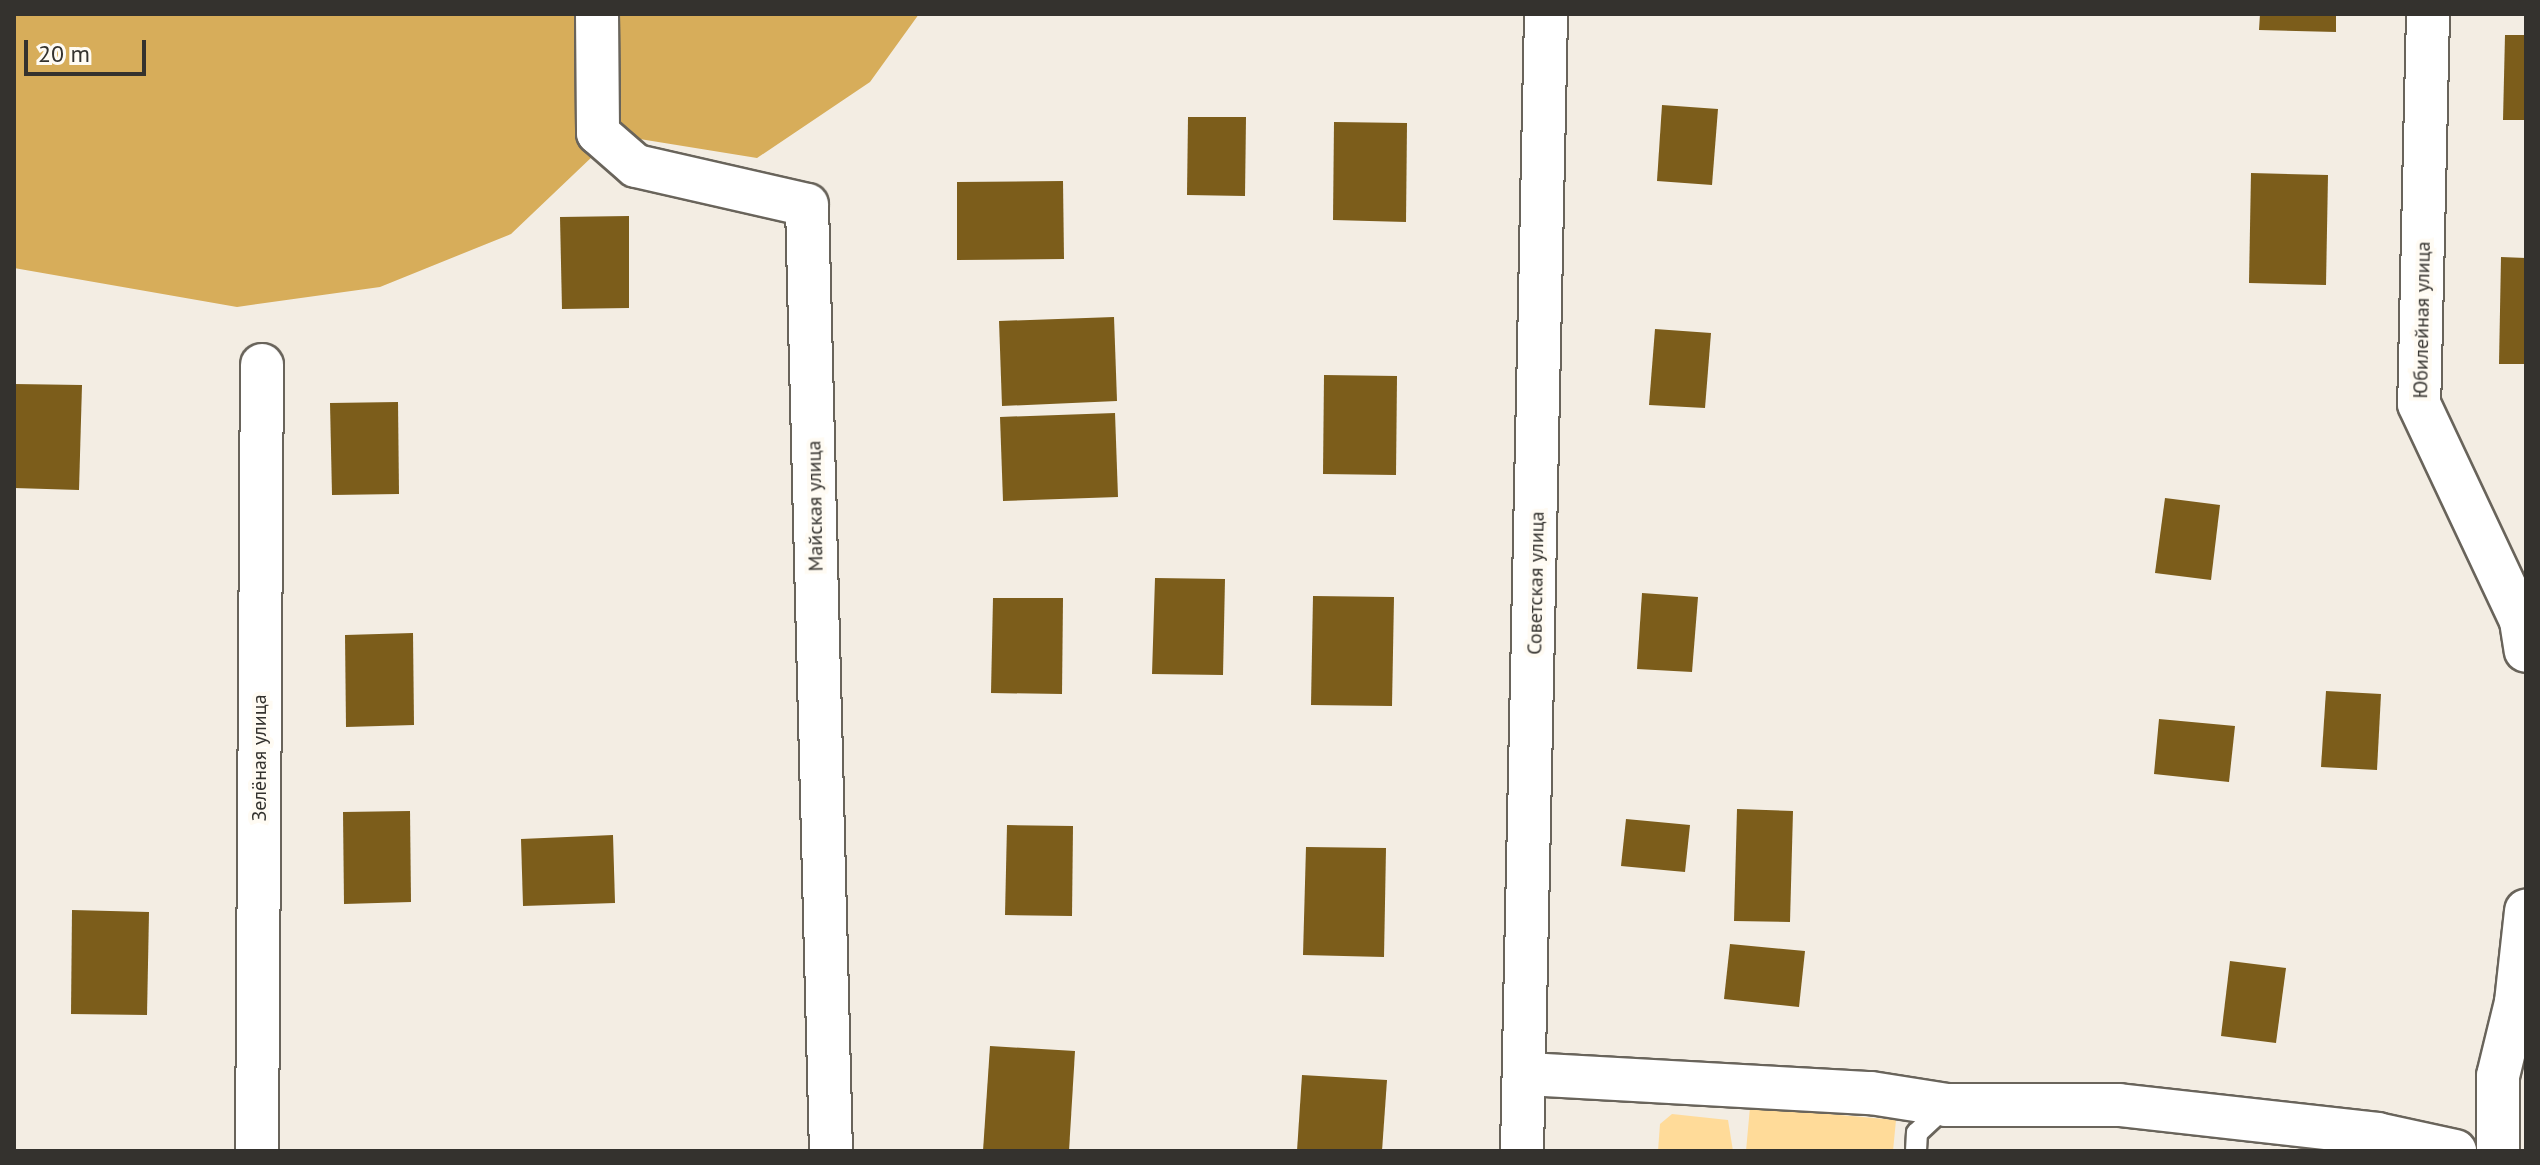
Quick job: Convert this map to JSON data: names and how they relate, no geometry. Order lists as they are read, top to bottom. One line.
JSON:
{"streets":{"street":["Юбилейная улица","Майская улица","Советская улица","Зелёная улица"]},"scale_bar":"20 m"}
